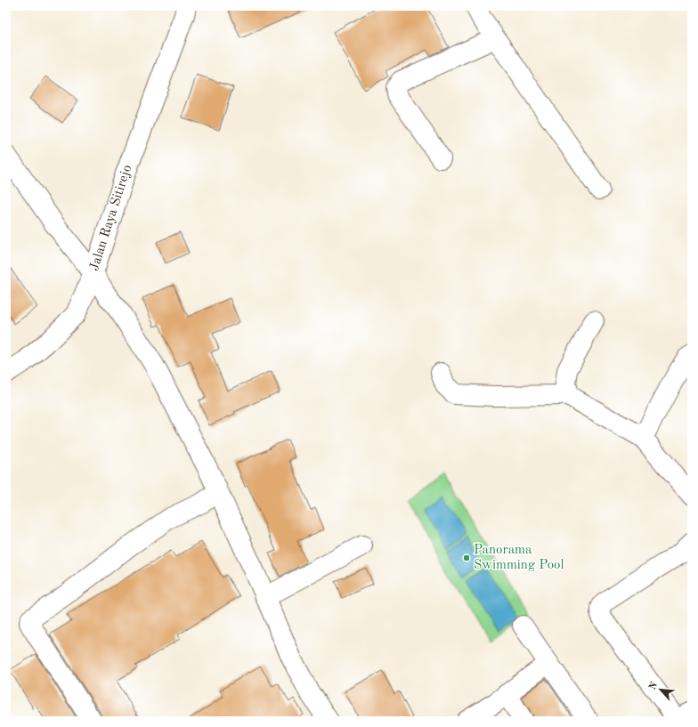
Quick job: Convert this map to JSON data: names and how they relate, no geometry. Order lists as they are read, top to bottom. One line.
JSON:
{"streets":{"street":["Jalan Raya Sitirejo"]},"places":["Panorama Swimming Pool"],"north":"top left"}
